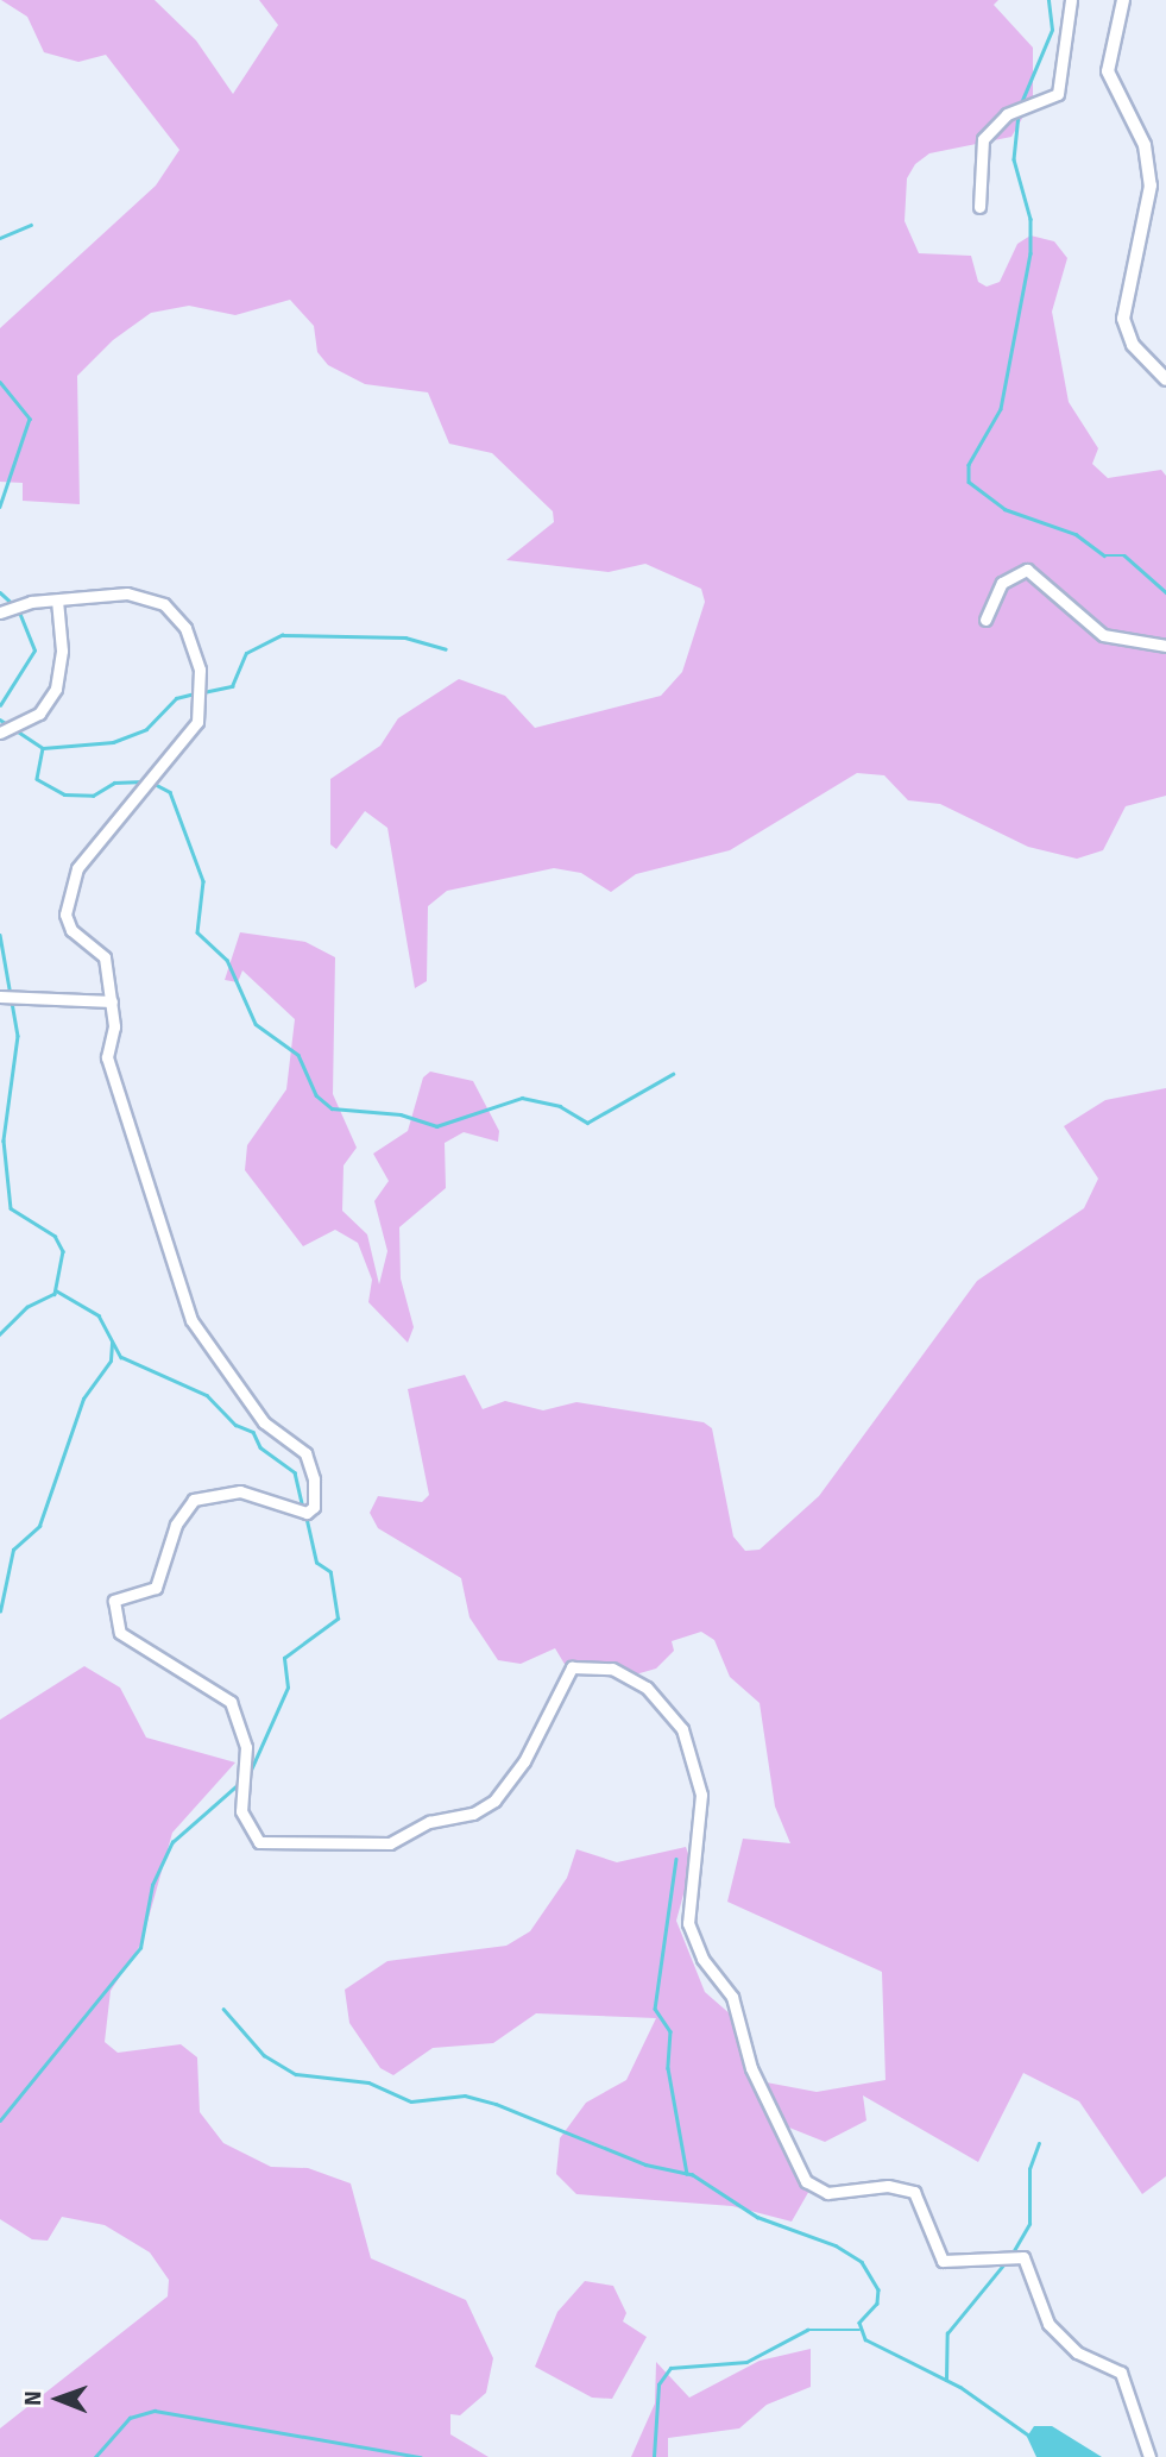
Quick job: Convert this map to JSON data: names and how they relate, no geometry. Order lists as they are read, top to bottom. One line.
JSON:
{"north":"left"}
